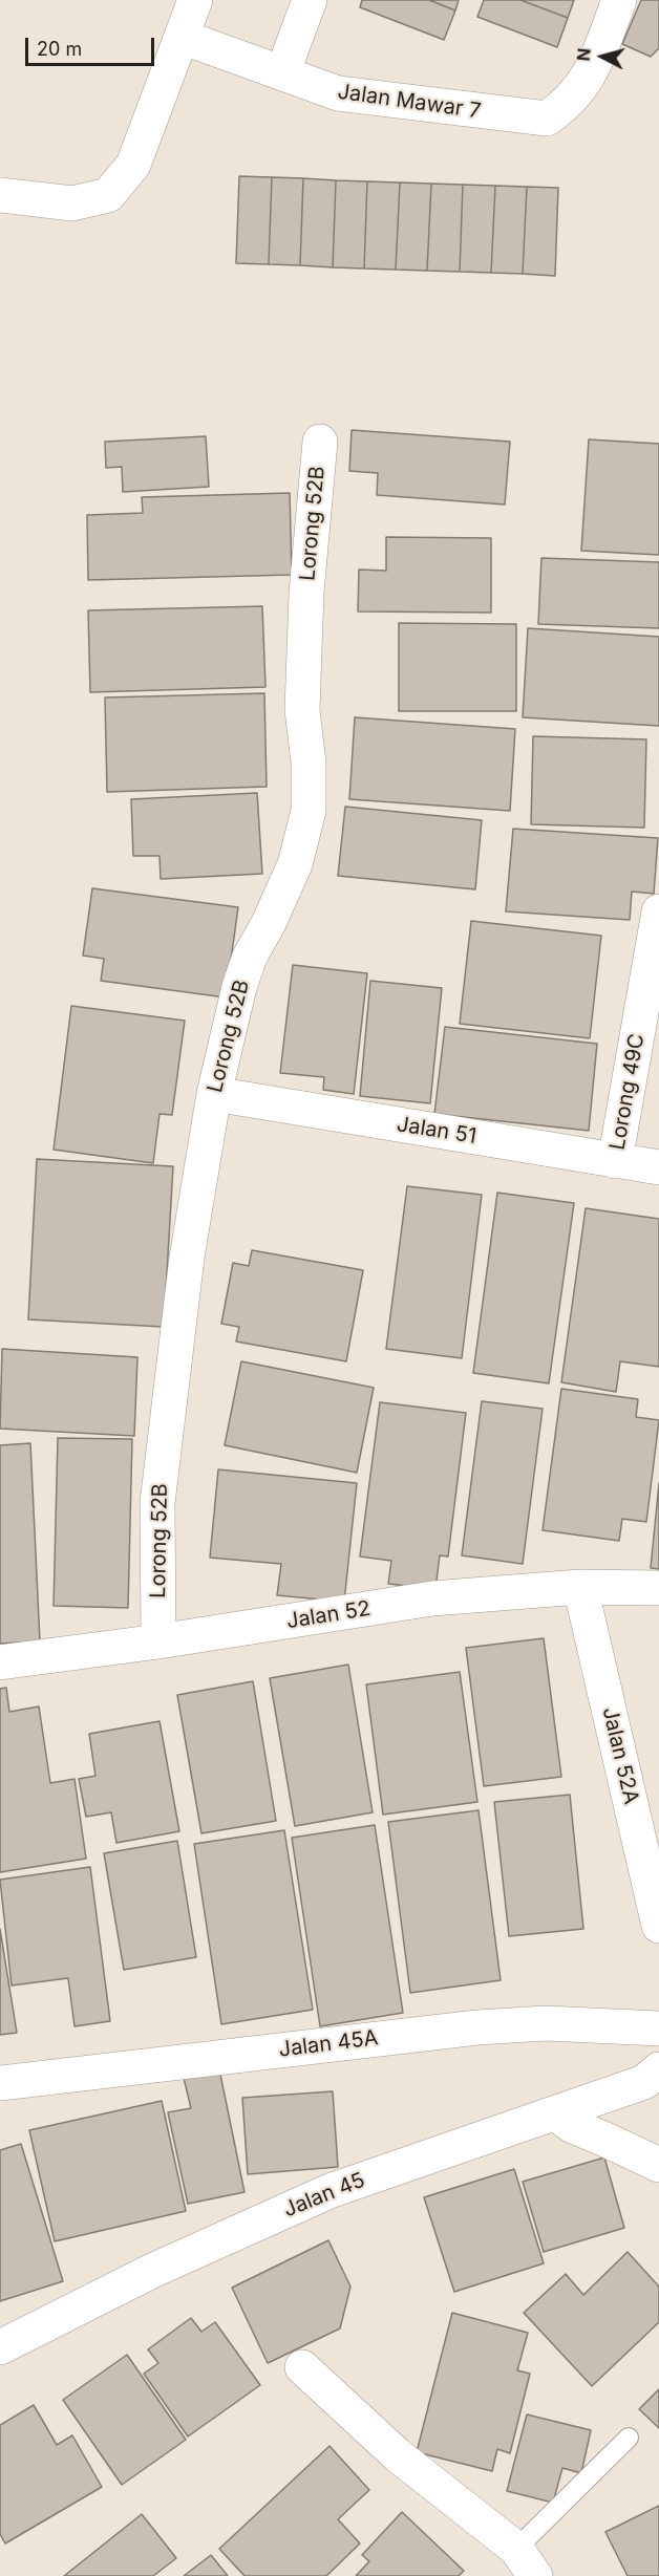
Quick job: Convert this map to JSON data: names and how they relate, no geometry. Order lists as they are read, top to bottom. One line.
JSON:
{"streets":{"street":["Jalan Mawar 7","Lorong 52B","Lorong 49C","Jalan 51","Jalan 52","Jalan 52A","Jalan 45A","Jalan 45"]},"crossings":[["Lorong 52B","Jalan 51"],["Lorong 52B","Jalan 52"],["Lorong 49C","Jalan 51"],["Jalan 52","Jalan 52A"]],"scale_bar":"20 m","north":"left"}
